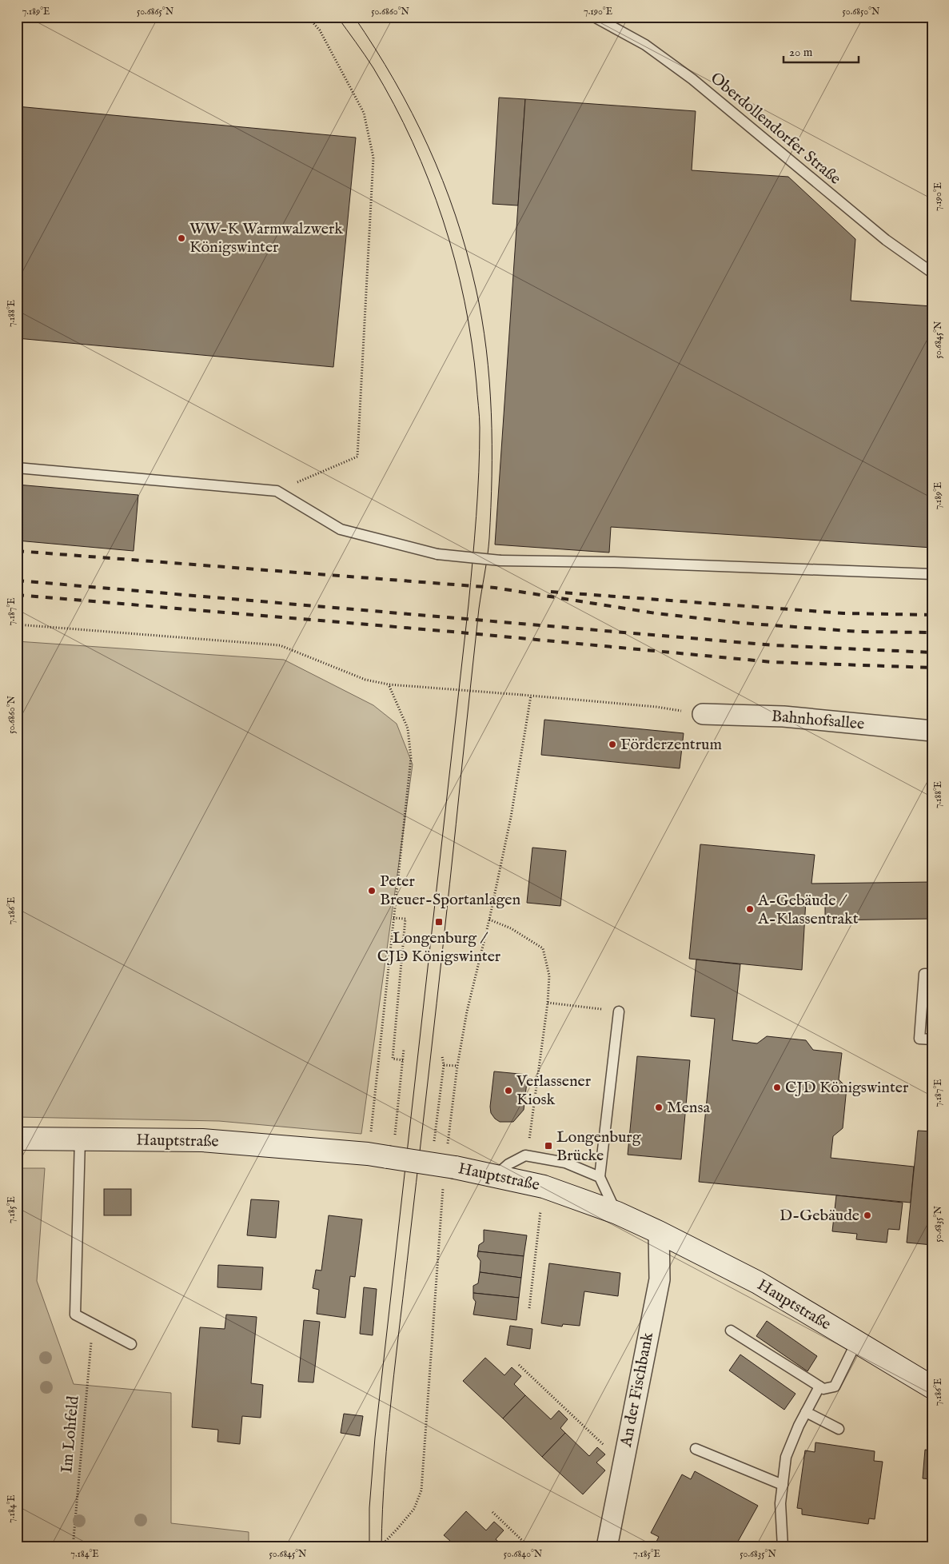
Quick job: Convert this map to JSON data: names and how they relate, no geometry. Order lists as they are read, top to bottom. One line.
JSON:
{"streets":{"main road":["Hauptstraße"],"street":["Bahnhofsallee","An der Fischbank"],"lane":["Oberdollendorfer Straße"],"path":["Im Lohfeld"]},"crossings":[["Hauptstraße","An der Fischbank"]],"places":{"other":["WW-K Warmwalzwerk Königswinter","Förderzentrum","Peter Breuer-Sportanlagen","A-Gebäude / A-Klassentrakt","CJD Königswinter","Verlassener Kiosk","Mensa","D-Gebäude"],"transit":["Longenburg / CJD Königswinter","Longenburg Brücke"]},"scale_bar":"20 m","coordinates":["7.189°E","50.6865°N","50.6860°N","7.190°E","50.6850°N","7.188°E","50.6845°N","7.187°E","7.186°E","7.185°E","50.6835°N","7.184°E","50.6840°N"]}
